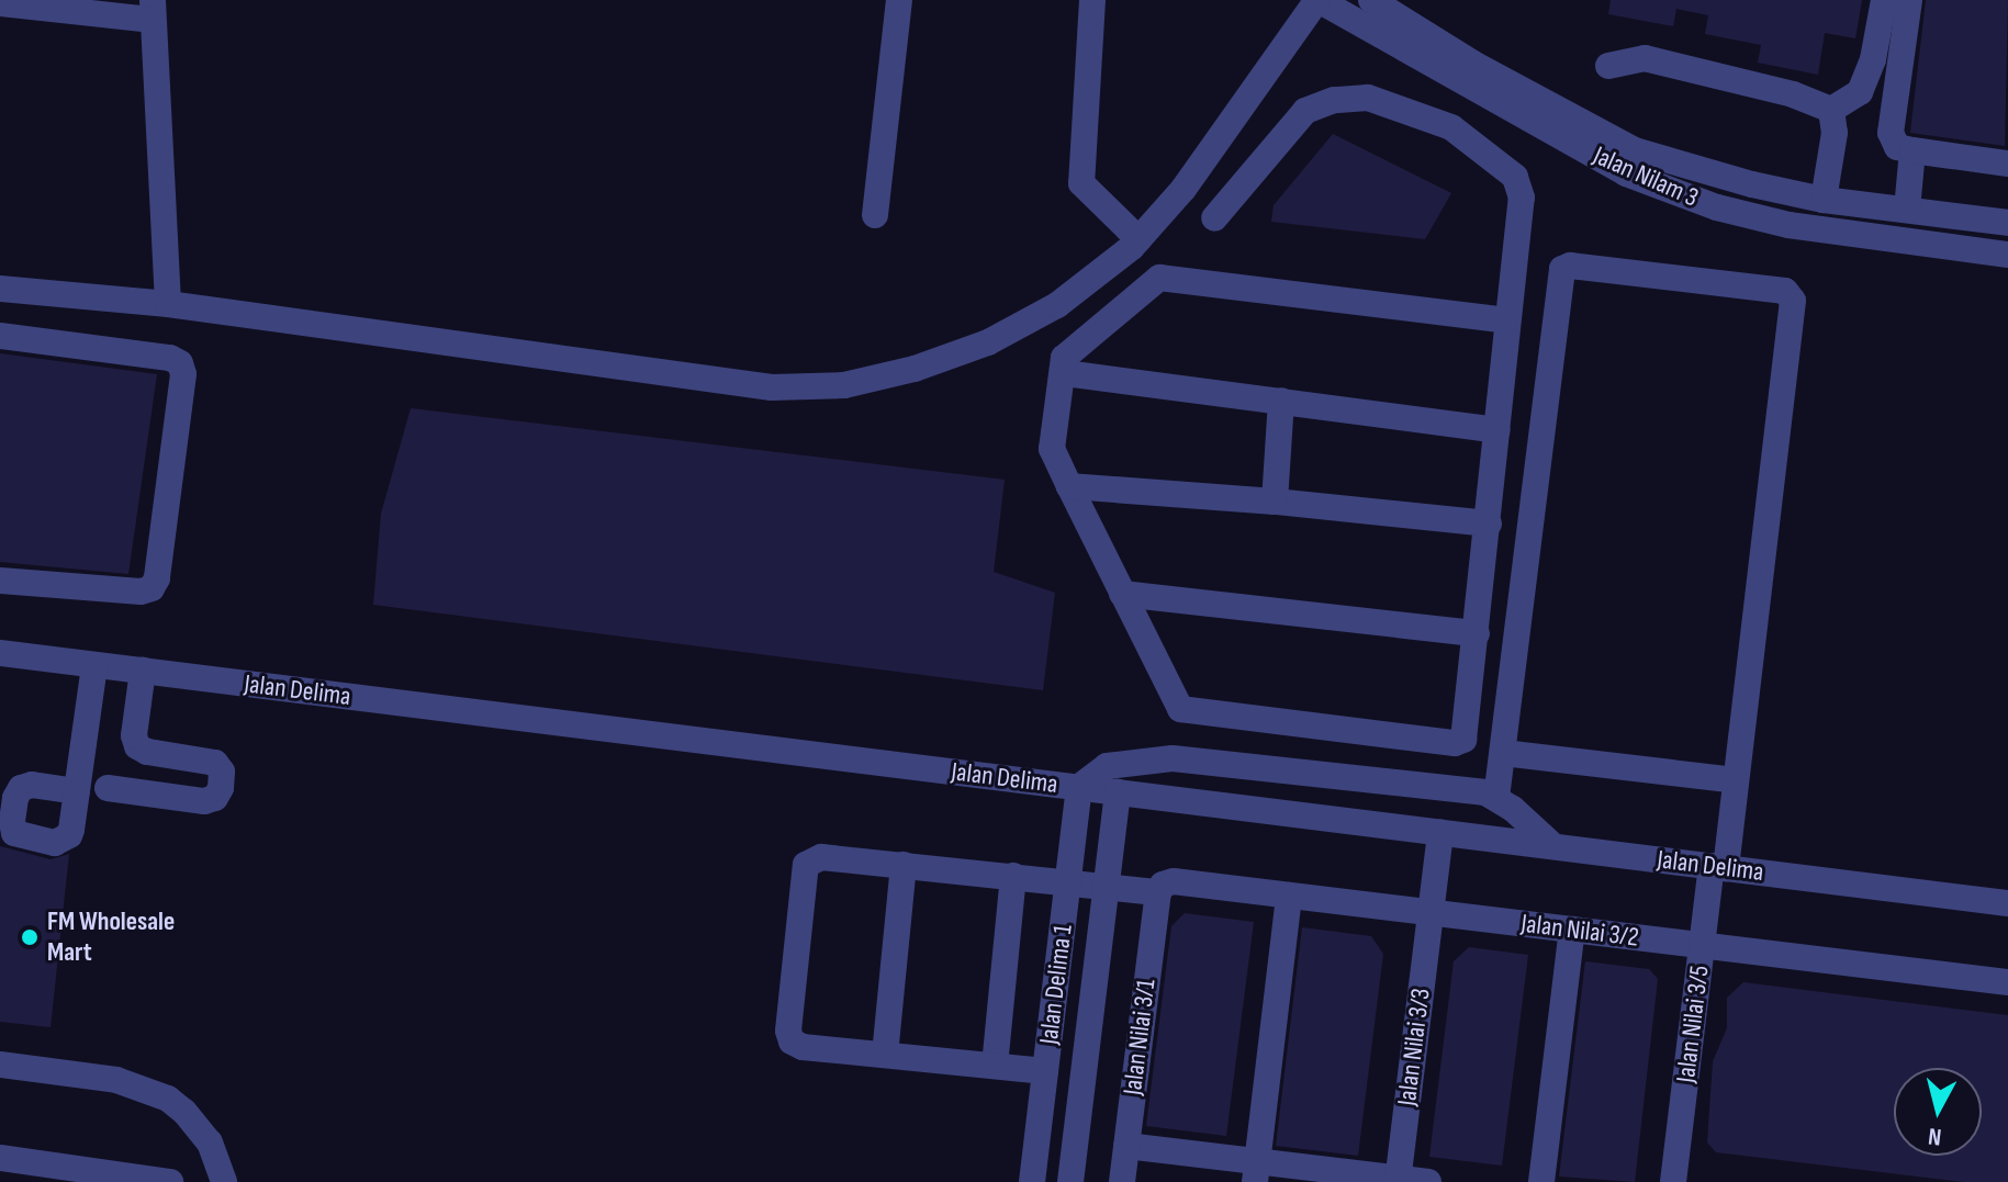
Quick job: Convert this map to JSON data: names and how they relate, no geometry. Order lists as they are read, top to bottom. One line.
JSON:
{"streets":{"street":["Jalan Nilam 3","Jalan Delima","Jalan Nilai 3/2","Jalan Delima 1","Jalan Nilai 3/5","Jalan Nilai 3/1","Jalan Nilai 3/3"]},"crossings":[["Jalan Delima","Jalan Delima 1"],["Jalan Delima","Jalan Nilai 3/5"],["Jalan Delima","Jalan Nilai 3/3"],["Jalan Nilai 3/2","Jalan Delima 1"],["Jalan Nilai 3/2","Jalan Nilai 3/5"],["Jalan Nilai 3/2","Jalan Nilai 3/1"],["Jalan Nilai 3/2","Jalan Nilai 3/3"]],"places":["FM Wholesale Mart"],"north":"bottom"}
